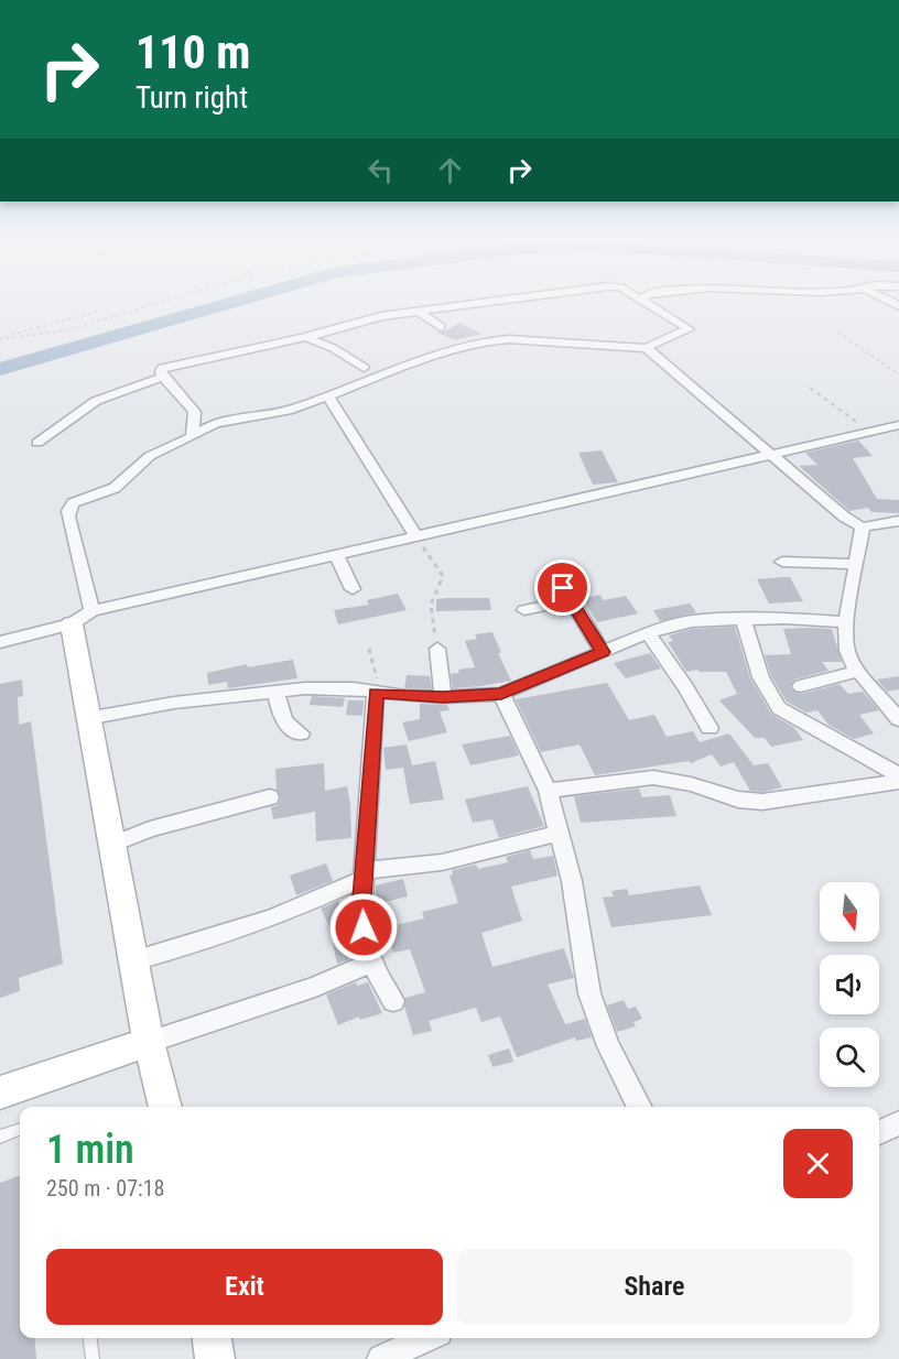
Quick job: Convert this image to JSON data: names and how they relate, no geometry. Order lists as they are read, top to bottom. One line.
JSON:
{"north":"bottom","page":{"turn":["110 m","Turn right"],"heading":["1 min","250 m · 07:18"],"buttons":["Exit","Share"]}}
